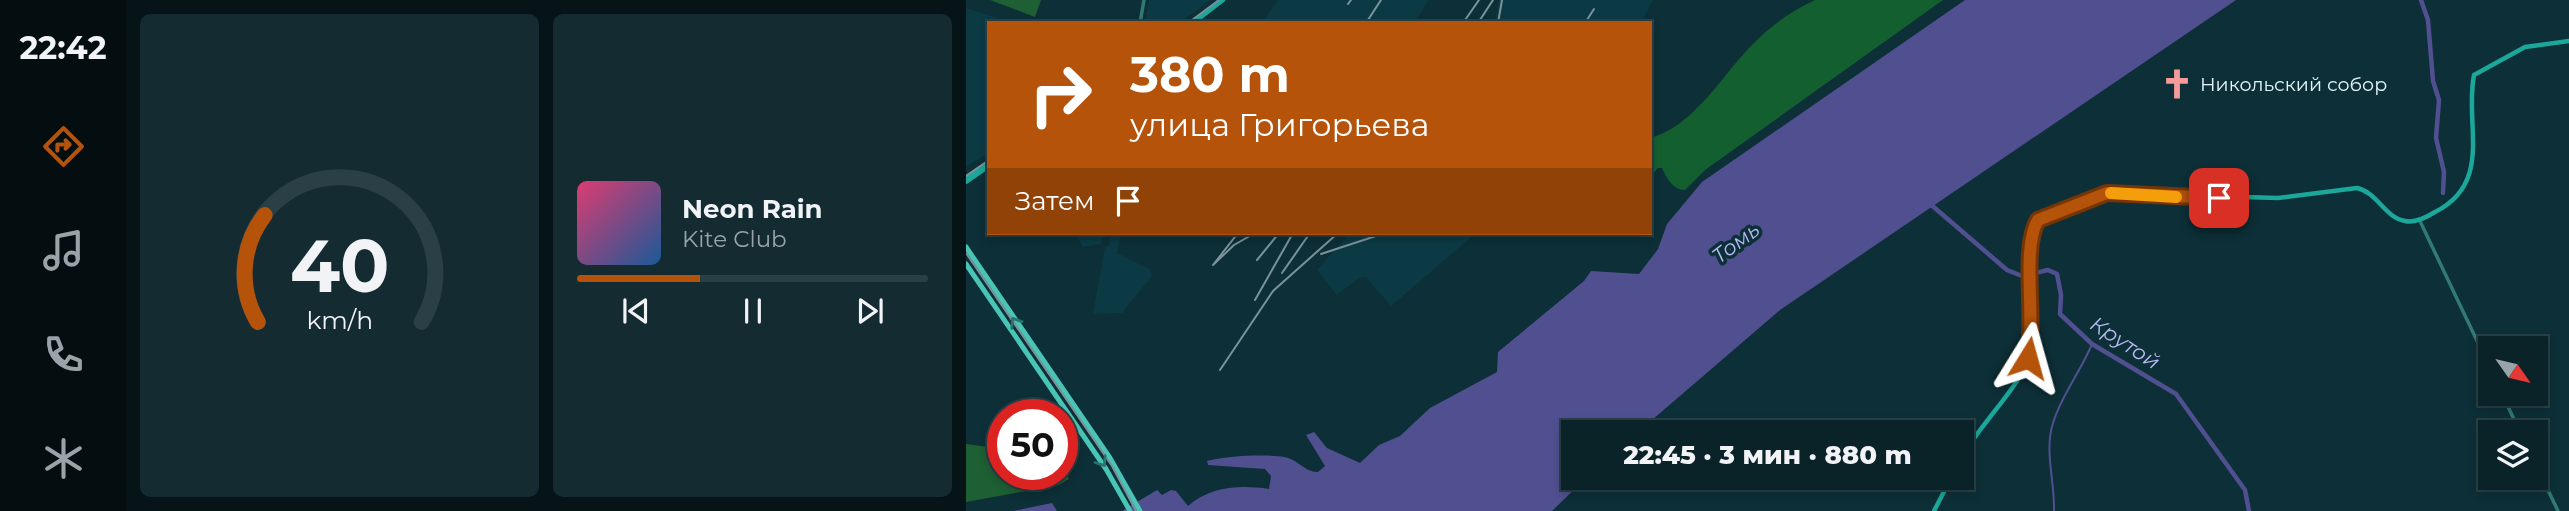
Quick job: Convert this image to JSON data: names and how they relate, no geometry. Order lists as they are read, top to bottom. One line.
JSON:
{"water":["Томь","Крутой"],"places":{"church":["Никольский собор"]},"north":"bottom right","page":{"tabs":"22:42","turn":["380 m","улица Григорьева"],"then":"Затем","song":["Neon Rain","Kite Club"],"limit":"50","trip":"22:45 · 3 мин · 880 m","gauge":["40","km/h"]}}
